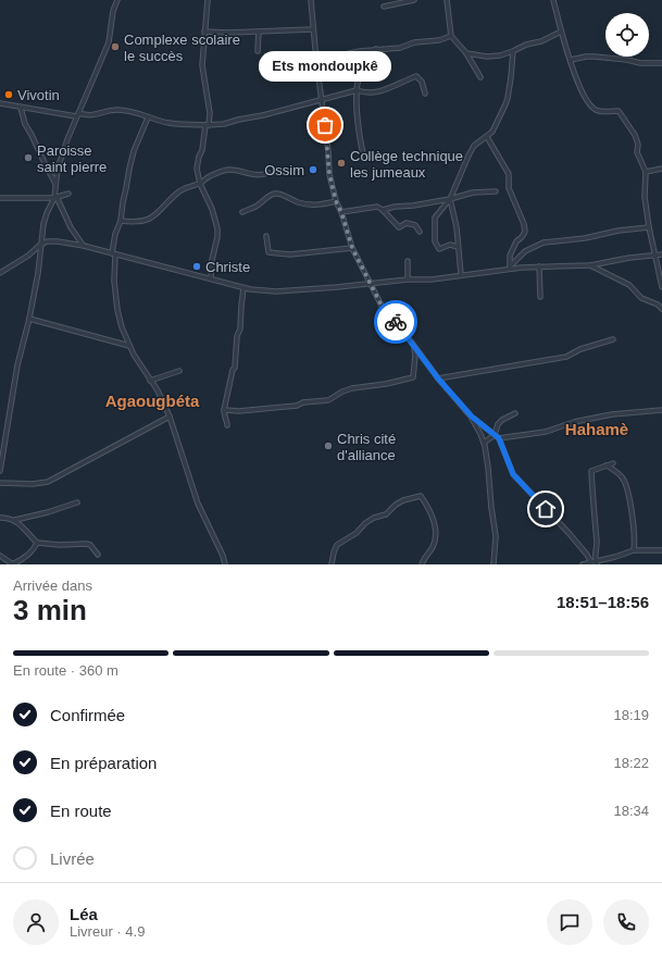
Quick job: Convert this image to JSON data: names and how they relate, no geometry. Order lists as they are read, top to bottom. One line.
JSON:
{"districts":["Agaougbéta","Hahamè"],"places":["Complexe scolaire le succès","Vivotin","Ets mondoupkê","Paroisse saint pierre","Collège technique les jumeaux","Ossim","Christe","Chris cité d'alliance"],"page":{"bubble":"Ets mondoupkê","heading":["3 min","Arrivée dans","18:51–18:56"],"panel":["Léa","Livreur · 4.9"],"bar":"En route · 360 m","list":[["Confirmée","18:19"],["En préparation","18:22"],["En route","18:34"],"Livrée"]}}
